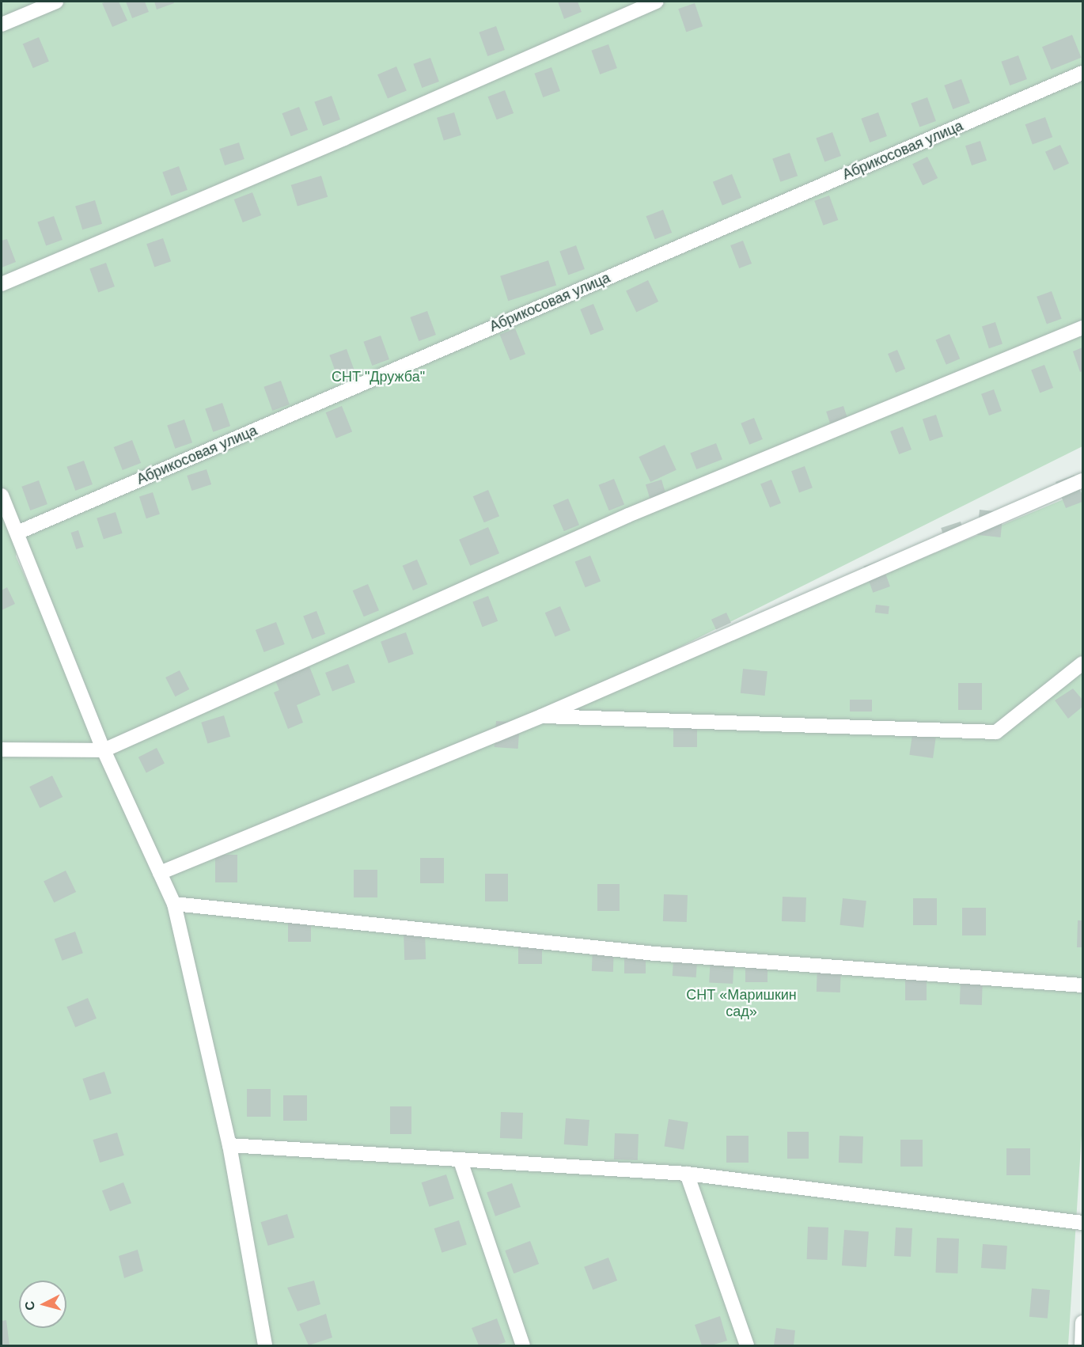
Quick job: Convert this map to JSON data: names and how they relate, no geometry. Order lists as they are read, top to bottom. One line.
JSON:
{"streets":{"street":["Абрикосовая улица"]},"parks":["СНТ \"Дружба\"","СНТ «Маришкин сад»"],"north":"left"}
